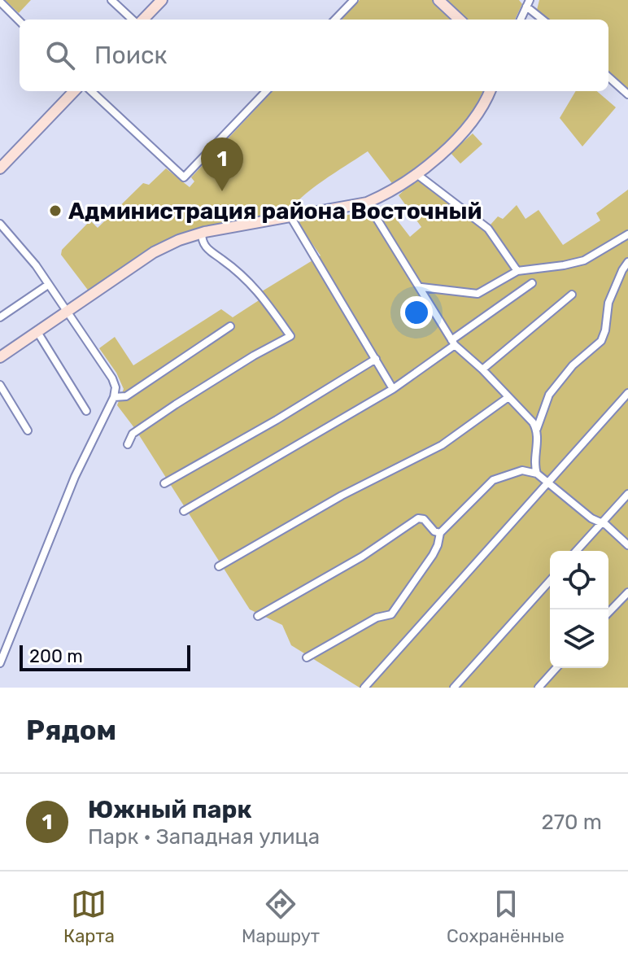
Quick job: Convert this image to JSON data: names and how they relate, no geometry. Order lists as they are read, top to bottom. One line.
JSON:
{"places":["Администрация района Восточный"],"scale_bar":"200 m","page":{"search":"Поиск","pins":"1","scale":"200 m","heading":"Рядом","list":[{"mark":"1","name":"Южный парк","note":"Парк · Западная улица","value":"270 m"}],"nav":["Карта","Маршрут","Сохранённые"]}}
